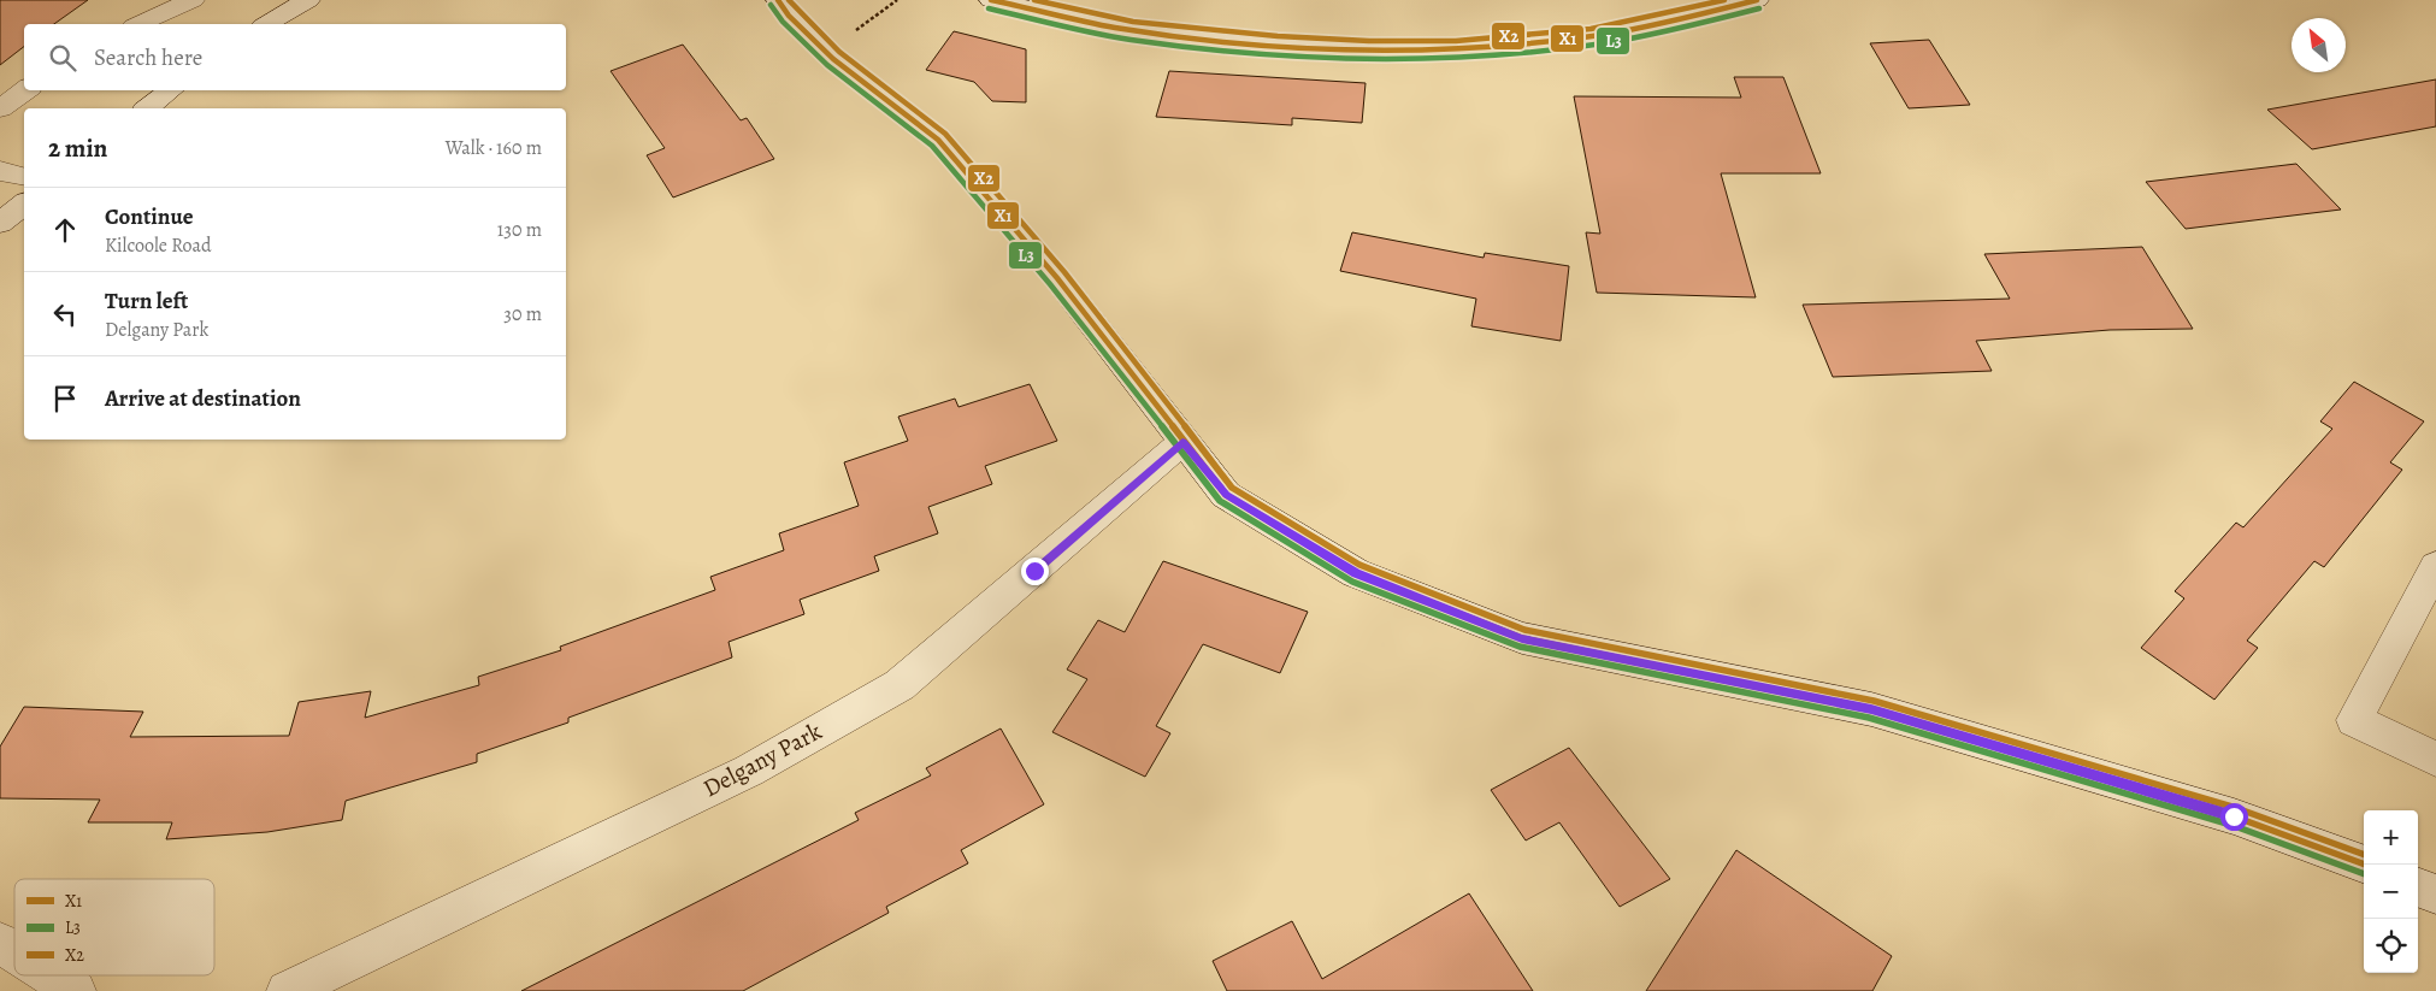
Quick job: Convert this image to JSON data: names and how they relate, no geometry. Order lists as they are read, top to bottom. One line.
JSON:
{"streets":{"main road":["Delgany Park"]},"lines":["transit line X1","transit line X2","transit line L3"],"legend":["X1","L3","X2"],"north":"top left","page":{"search":"Search here","heading":["2 min","Walk · 160 m"],"list":[["Continue","Kilcoole Road","130 m"],["Turn left","Delgany Park","30 m"],"Arrive at destination"],"map_buttons":["+","−"]}}
